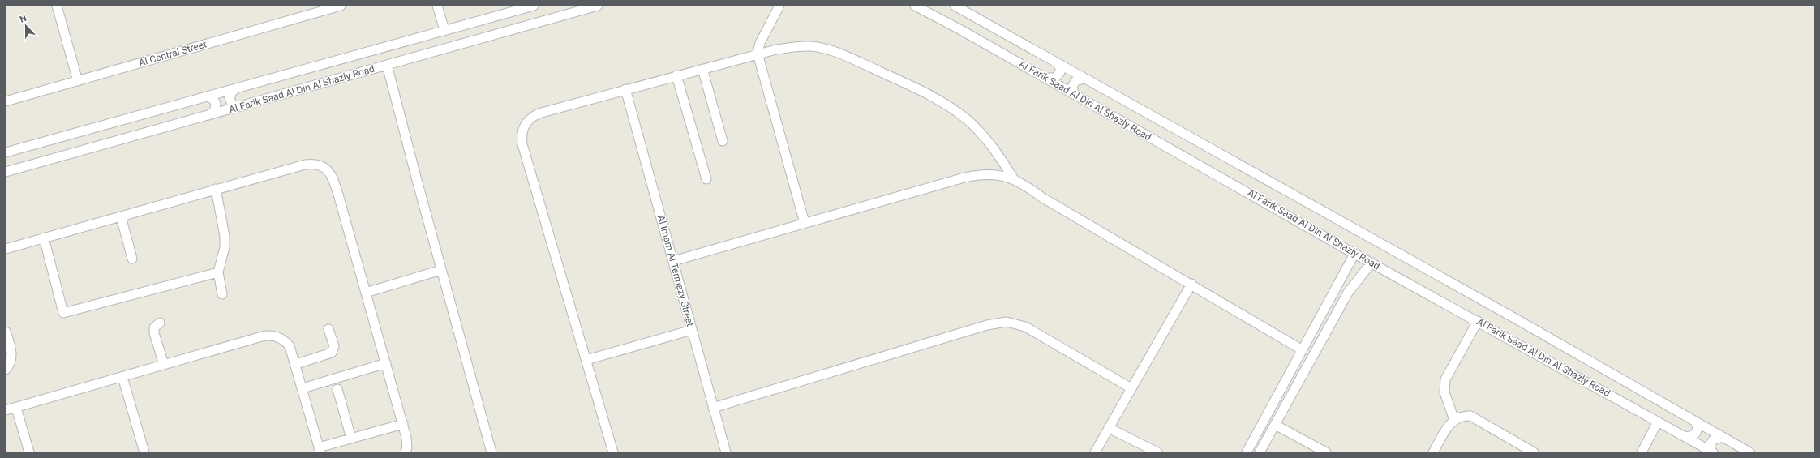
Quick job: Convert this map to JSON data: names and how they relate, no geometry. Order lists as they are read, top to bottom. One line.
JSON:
{"streets":{"street":["Al Central Street","Al Farik Saad Al Din Al Shazly Road","Al Imam Al Termazy Street"]},"north":"top"}
